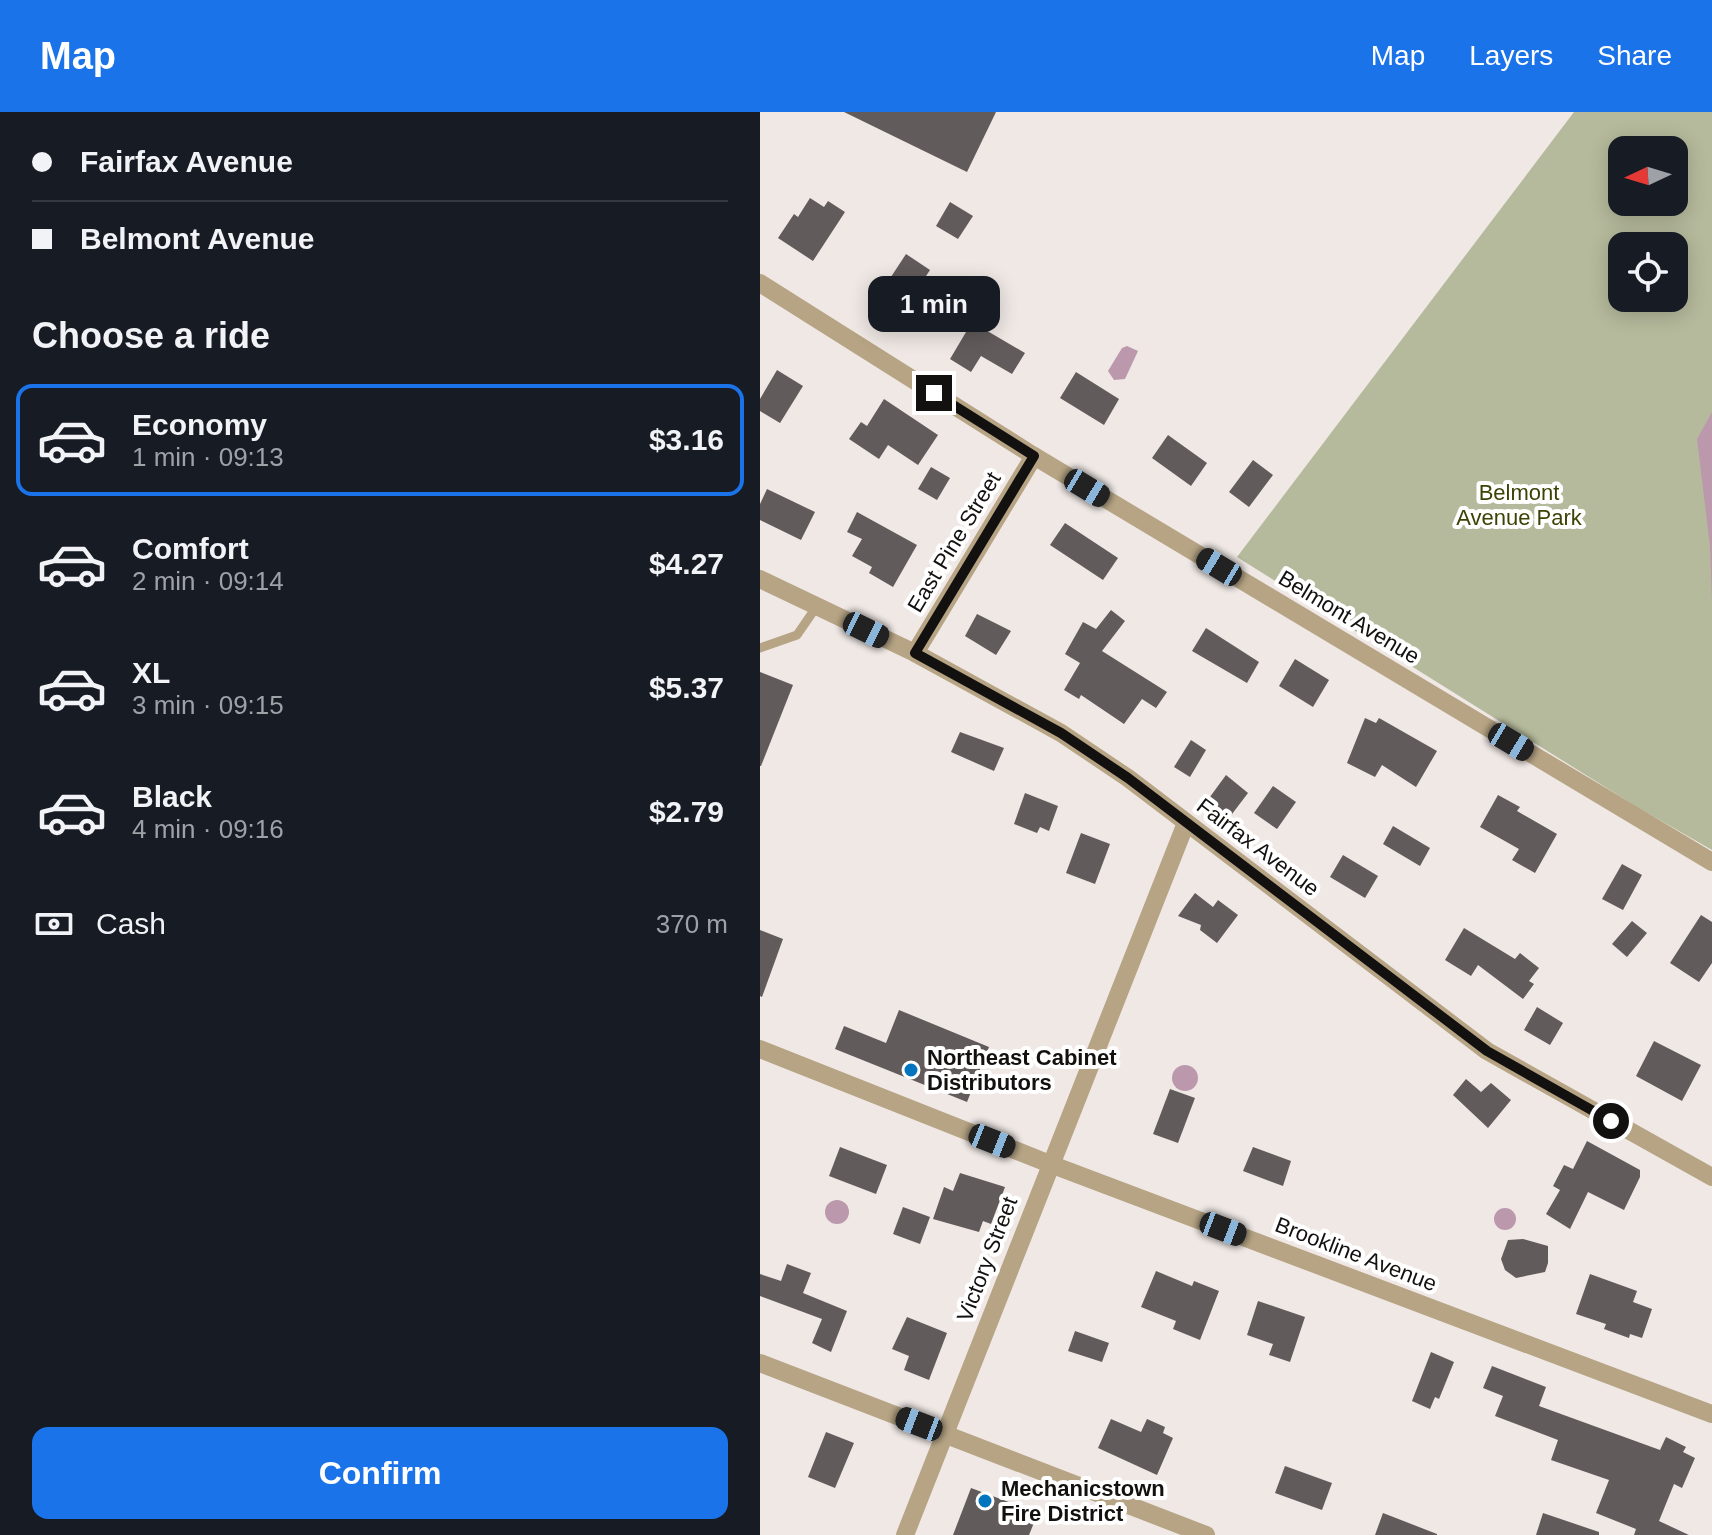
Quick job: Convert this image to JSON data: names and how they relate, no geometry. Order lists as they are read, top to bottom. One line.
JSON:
{"streets":{"street":["East Pine Street","Belmont Avenue","Fairfax Avenue","Brookline Avenue","Victory Street"]},"crossings":[["East Pine Street","Belmont Avenue"],["East Pine Street","Fairfax Avenue"],["Fairfax Avenue","Victory Street"],["Brookline Avenue","Victory Street"]],"parks":["Belmont Avenue Park"],"places":["Northeast Cabinet Distributors","Mechanicstown Fire District"],"north":"left","page":{"header":"Map","nav":["Map","Layers","Share"],"banner":["Fairfax Avenue","Belmont Avenue"],"bubble":"1 min","heading":"Choose a ride","list":[{"name":"Economy","note":"1 min · 09:13","value":"$3.16"},{"name":"Comfort","note":"2 min · 09:14","value":"$4.27"},{"name":"XL","note":"3 min · 09:15","value":"$5.37"},{"name":"Black","note":"4 min · 09:16","value":"$2.79"}],"pay":["Cash","370 m"],"buttons":"Confirm"}}
